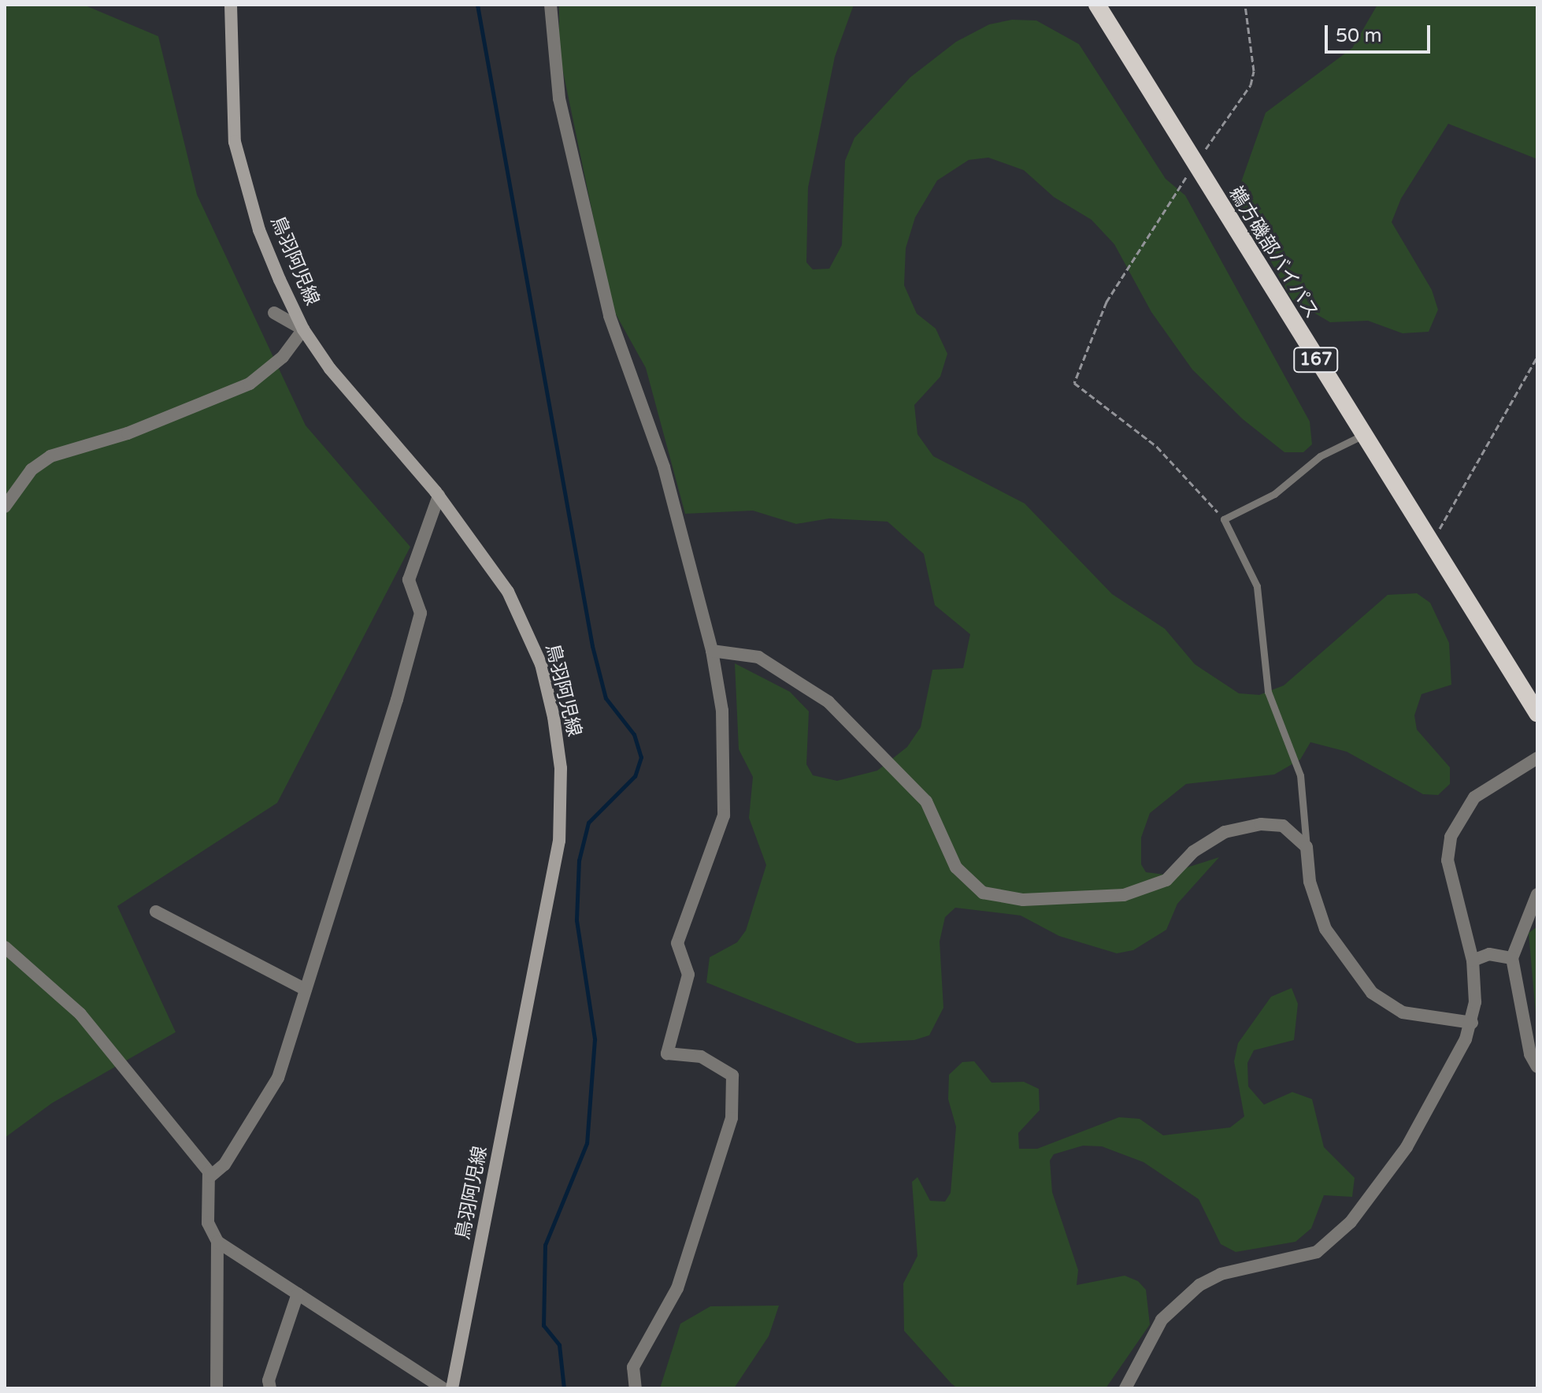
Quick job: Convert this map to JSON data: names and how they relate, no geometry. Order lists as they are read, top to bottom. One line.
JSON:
{"streets":{"highway":["鵜方磯部バイパス","167"],"main road":["鳥羽阿児線"]},"scale_bar":"50 m"}
